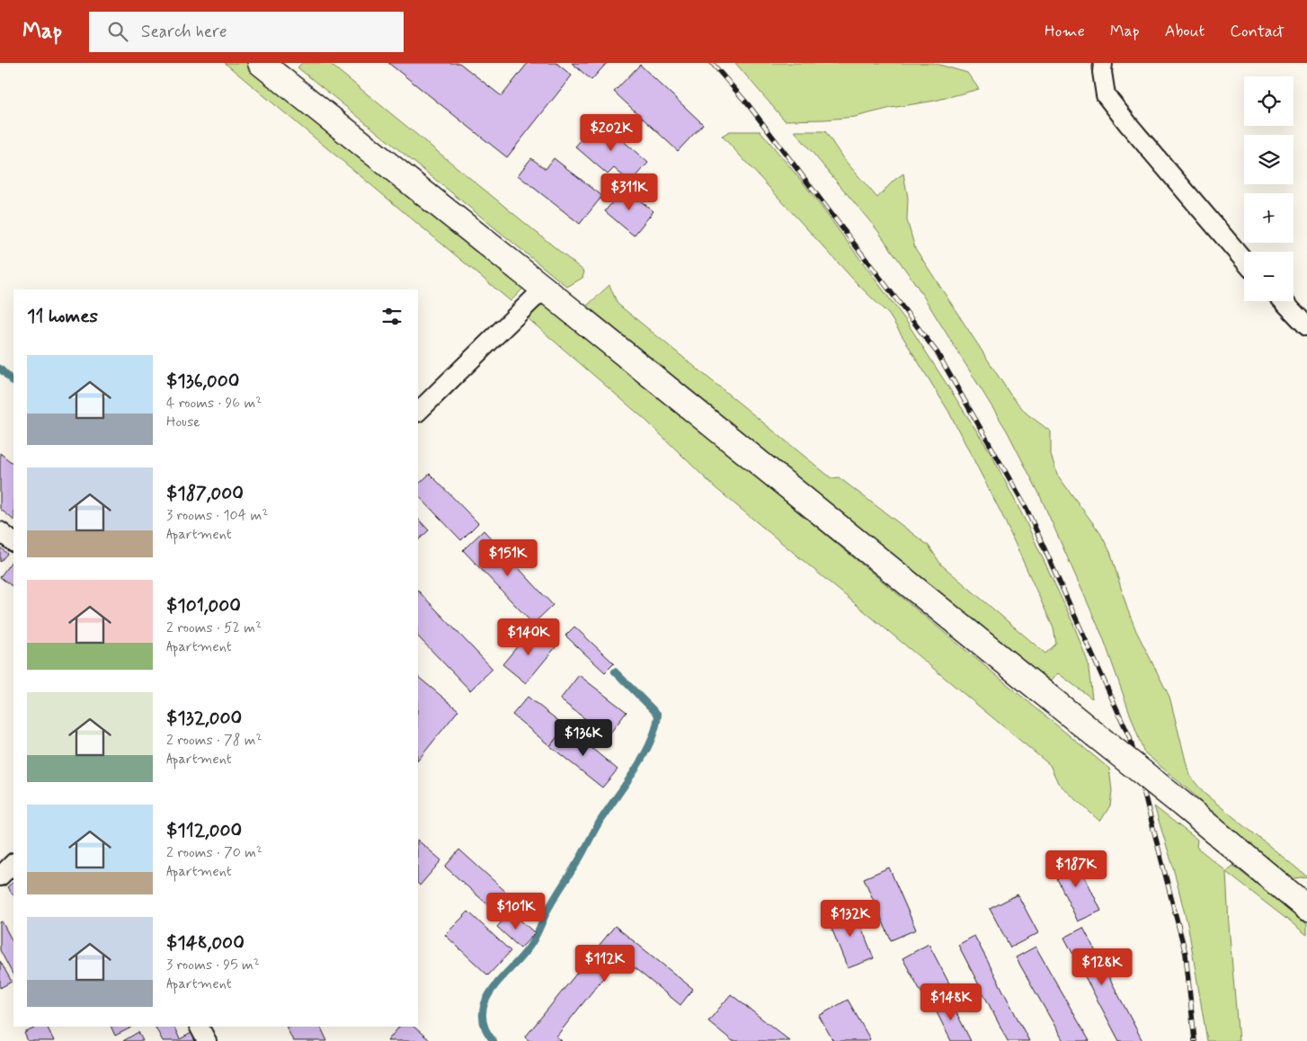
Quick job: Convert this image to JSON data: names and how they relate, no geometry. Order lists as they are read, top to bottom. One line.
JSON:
{"page":{"header":"Map","search":"Search here","nav":["Home","Map","About","Contact"],"map_buttons":["+","−"],"price":["$202K","$311K","$151K","$140K","$136K","$187K","$101K","$132K","$112K","$128K","$148K"],"heading":"11 homes","list":[{"name":"$136,000","note":"4 rooms · 96 m² · House"},{"name":"$187,000","note":"3 rooms · 104 m² · Apartment"},{"name":"$101,000","note":"2 rooms · 52 m² · Apartment"},{"name":"$132,000","note":"2 rooms · 78 m² · Apartment"},{"name":"$112,000","note":"2 rooms · 70 m² · Apartment"},{"name":"$148,000","note":"3 rooms · 95 m² · Apartment"}]}}
